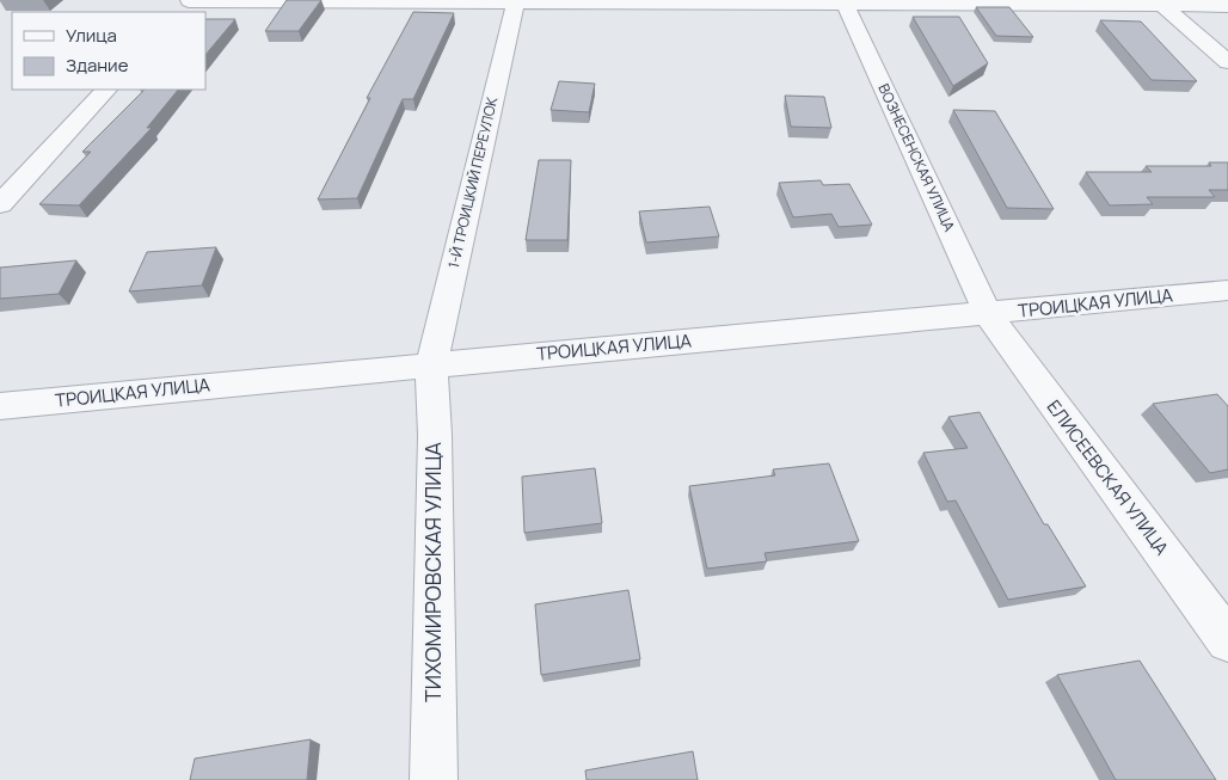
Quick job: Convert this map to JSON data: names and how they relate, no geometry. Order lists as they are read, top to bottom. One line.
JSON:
{"streets":{"street":["ВОЗНЕСЕНСКАЯ УЛИЦА","1-Й ТРОИЦКИЙ ПЕРЕУЛОК","ТРОИЦКАЯ УЛИЦА","ЕЛИСЕЕВСКАЯ УЛИЦА","ТИХОМИРОВСКАЯ УЛИЦА"]},"crossings":[["ВОЗНЕСЕНСКАЯ УЛИЦА","ТРОИЦКАЯ УЛИЦА"],["ВОЗНЕСЕНСКАЯ УЛИЦА","ЕЛИСЕЕВСКАЯ УЛИЦА"],["1-Й ТРОИЦКИЙ ПЕРЕУЛОК","ТРОИЦКАЯ УЛИЦА"],["1-Й ТРОИЦКИЙ ПЕРЕУЛОК","ТИХОМИРОВСКАЯ УЛИЦА"],["ТРОИЦКАЯ УЛИЦА","ЕЛИСЕЕВСКАЯ УЛИЦА"],["ТРОИЦКАЯ УЛИЦА","ТИХОМИРОВСКАЯ УЛИЦА"]],"legend":["Улица","Здание"]}
